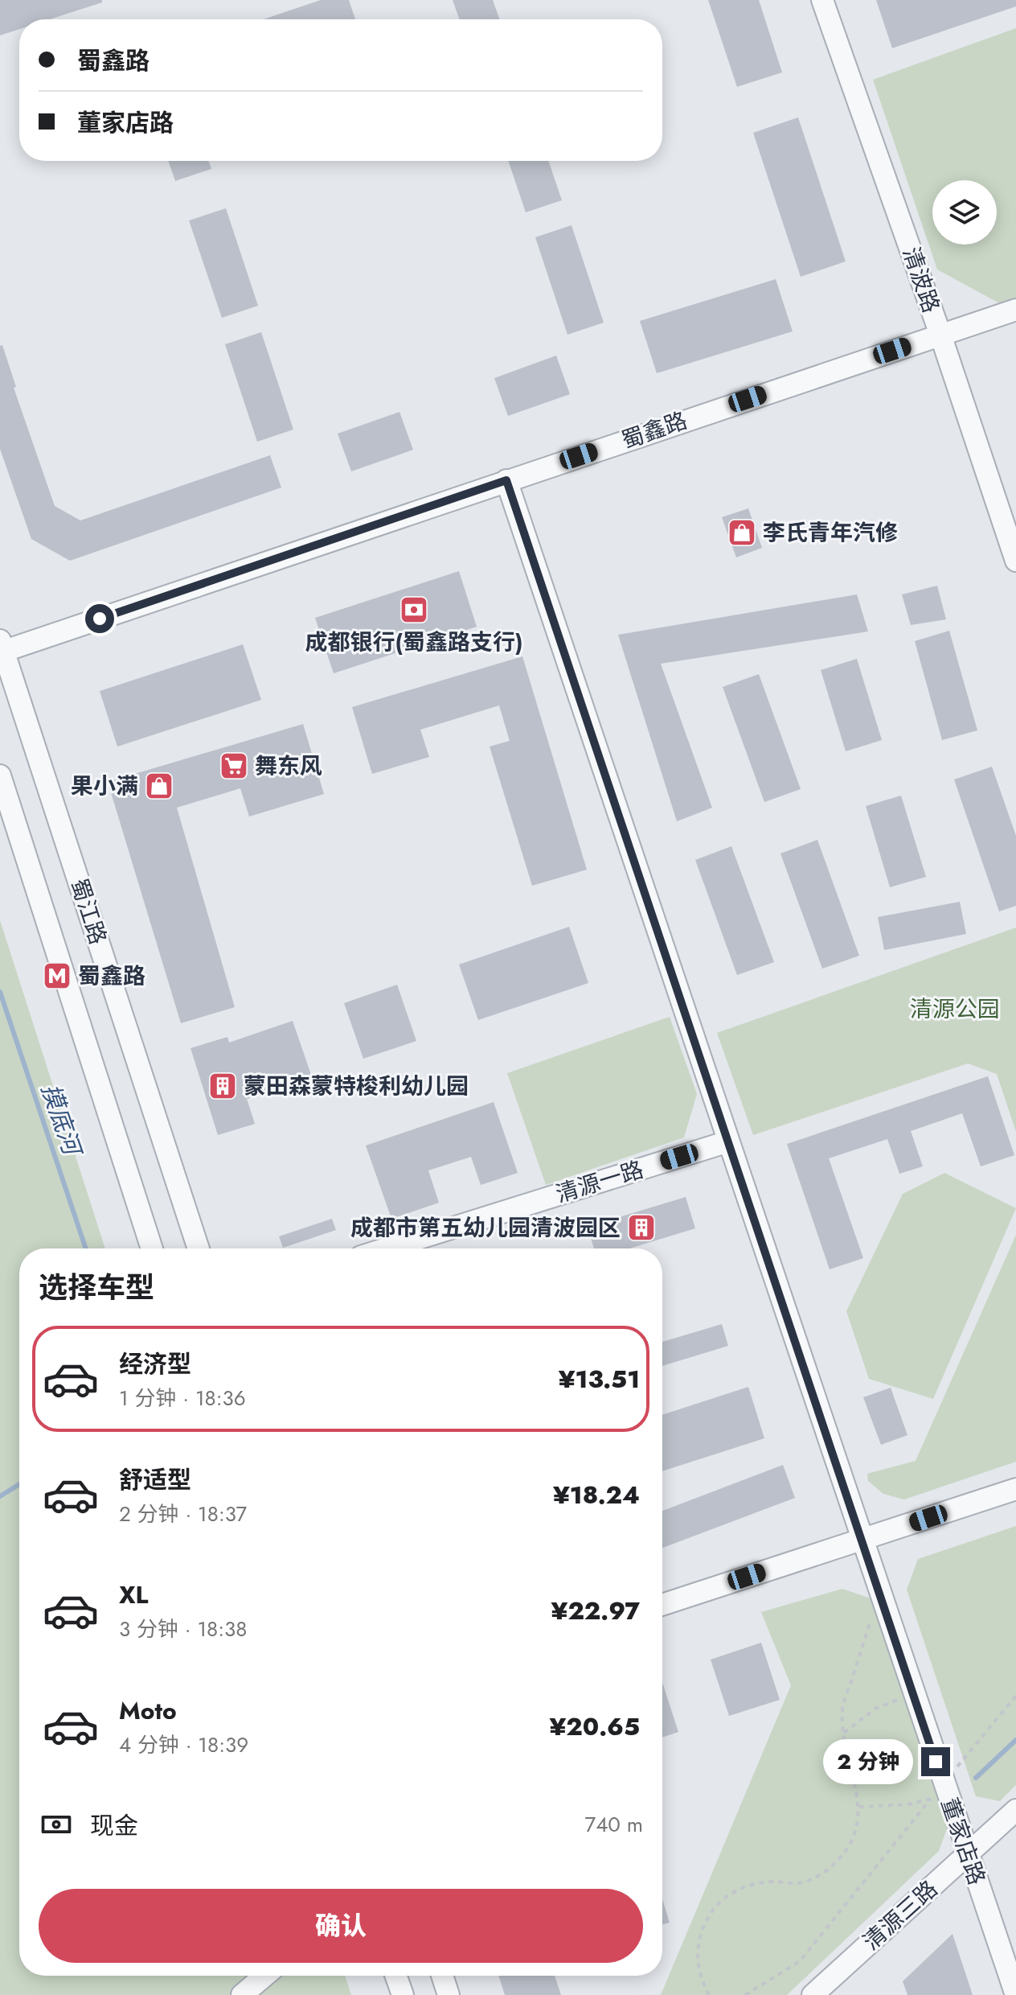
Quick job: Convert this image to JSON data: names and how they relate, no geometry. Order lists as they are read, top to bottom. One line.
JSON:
{"streets":{"street":["清波路","蜀鑫路","蜀江路","清源一路","董家店路","清源三路"]},"crossings":[["清波路","蜀鑫路"],["蜀鑫路","蜀江路"],["蜀鑫路","董家店路"],["清源一路","董家店路"],["董家店路","清源三路"]],"water":["摸底河"],"parks":["清源公园"],"places":{"shop":["李氏青年汽修","果小满"],"bank":["成都银行(蜀鑫路支行)"],"supermarket":["舞东风"],"metro station":["蜀鑫路"],"building":["蒙田森蒙特梭利幼儿园","成都市第五幼儿园清波园区"]},"page":{"banner":["蜀鑫路","董家店路"],"heading":"选择车型","list":[{"name":"经济型","note":"1 分钟 · 18:36","value":"¥13.51"},{"name":"舒适型","note":"2 分钟 · 18:37","value":"¥18.24"},{"name":"XL","note":"3 分钟 · 18:38","value":"¥22.97"},{"name":"Moto","note":"4 分钟 · 18:39","value":"¥20.65"}],"bubble":"2 分钟","pay":["现金","740 m"],"buttons":"确认"}}
